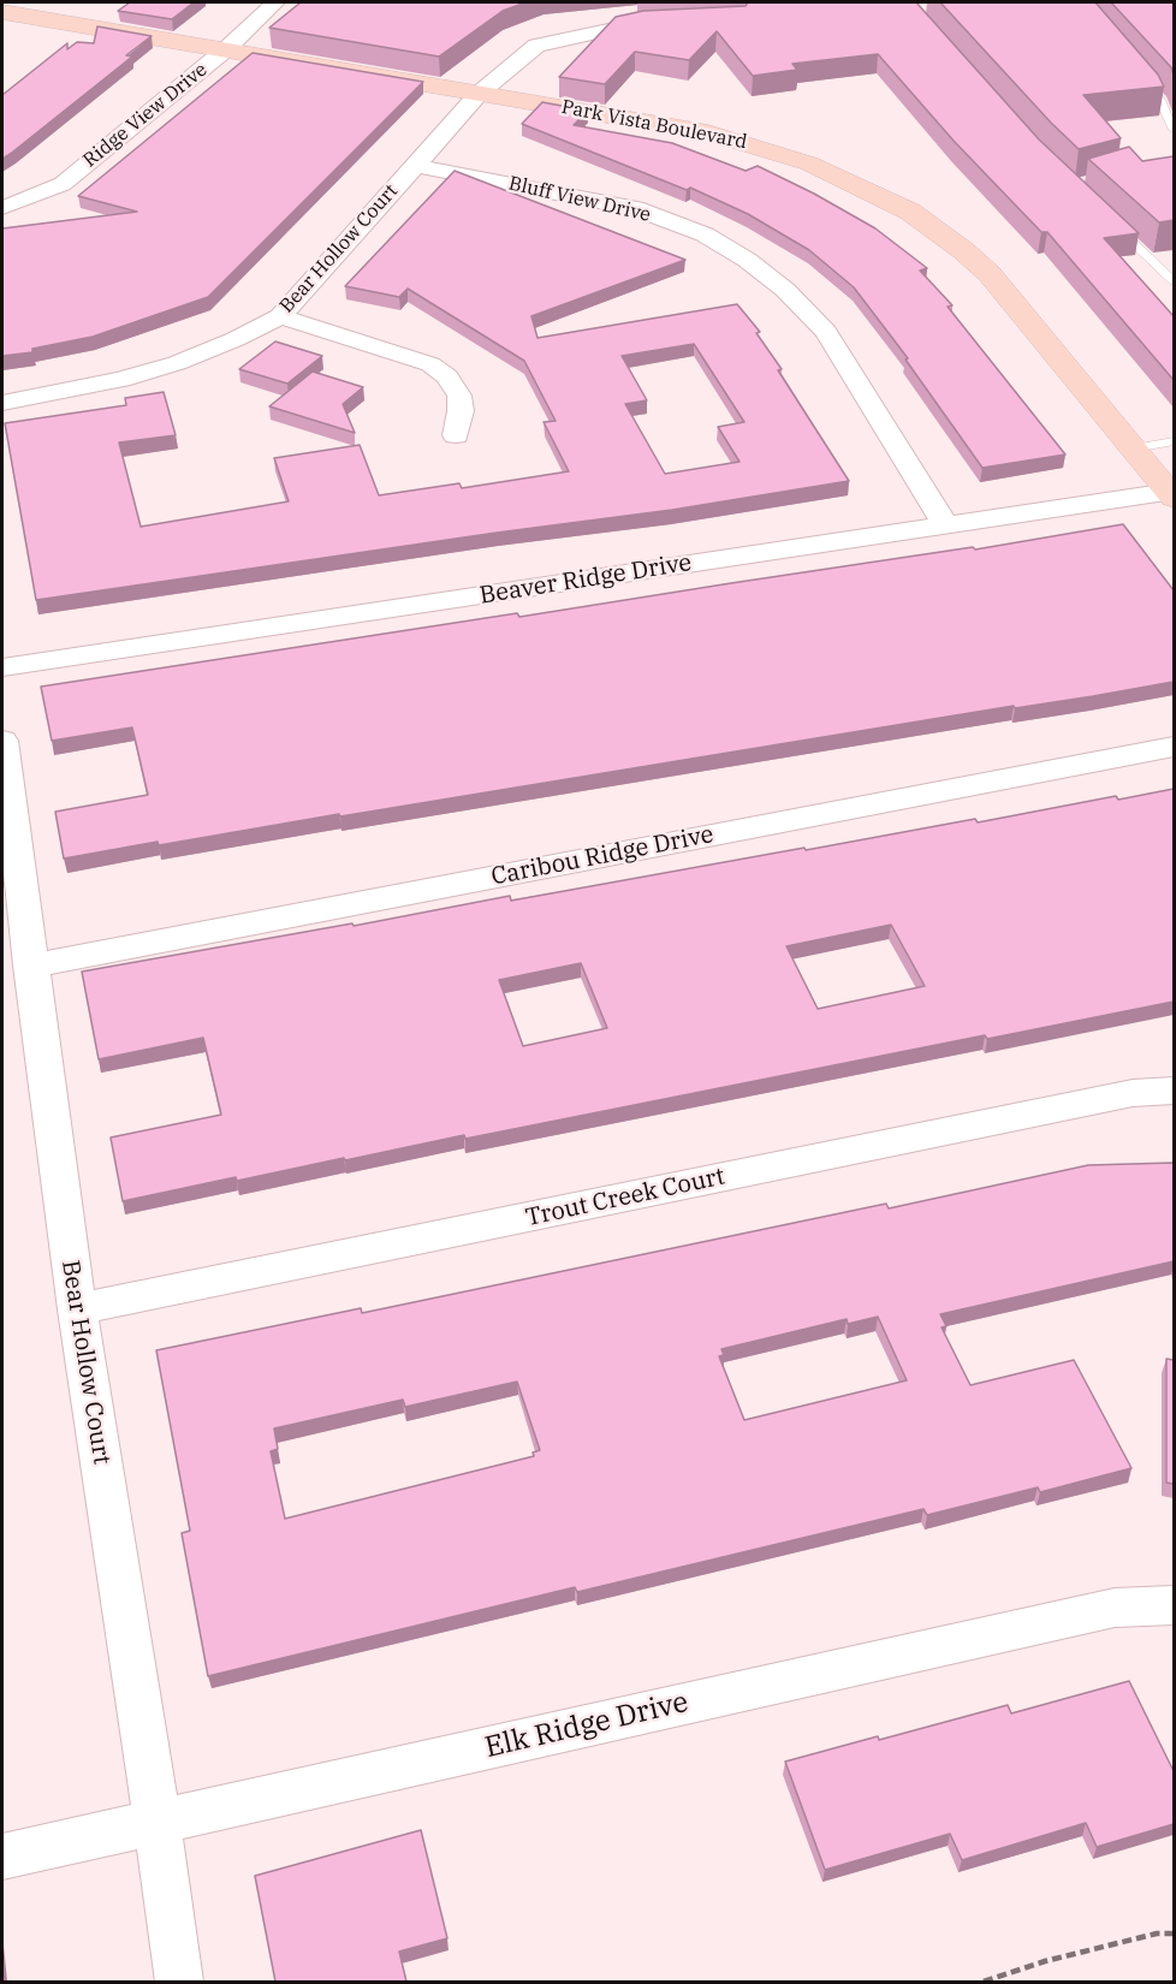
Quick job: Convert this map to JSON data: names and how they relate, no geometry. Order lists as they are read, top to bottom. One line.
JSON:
{"streets":{"street":["Ridge View Drive","Park Vista Boulevard","Bluff View Drive","Bear Hollow Court","Beaver Ridge Drive","Caribou Ridge Drive","Trout Creek Court","Elk Ridge Drive"]},"crossings":[["Ridge View Drive","Park Vista Boulevard"],["Park Vista Boulevard","Bear Hollow Court"],["Park Vista Boulevard","Beaver Ridge Drive"],["Bluff View Drive","Bear Hollow Court"],["Bluff View Drive","Beaver Ridge Drive"],["Bear Hollow Court","Caribou Ridge Drive"],["Bear Hollow Court","Trout Creek Court"],["Bear Hollow Court","Elk Ridge Drive"]]}
